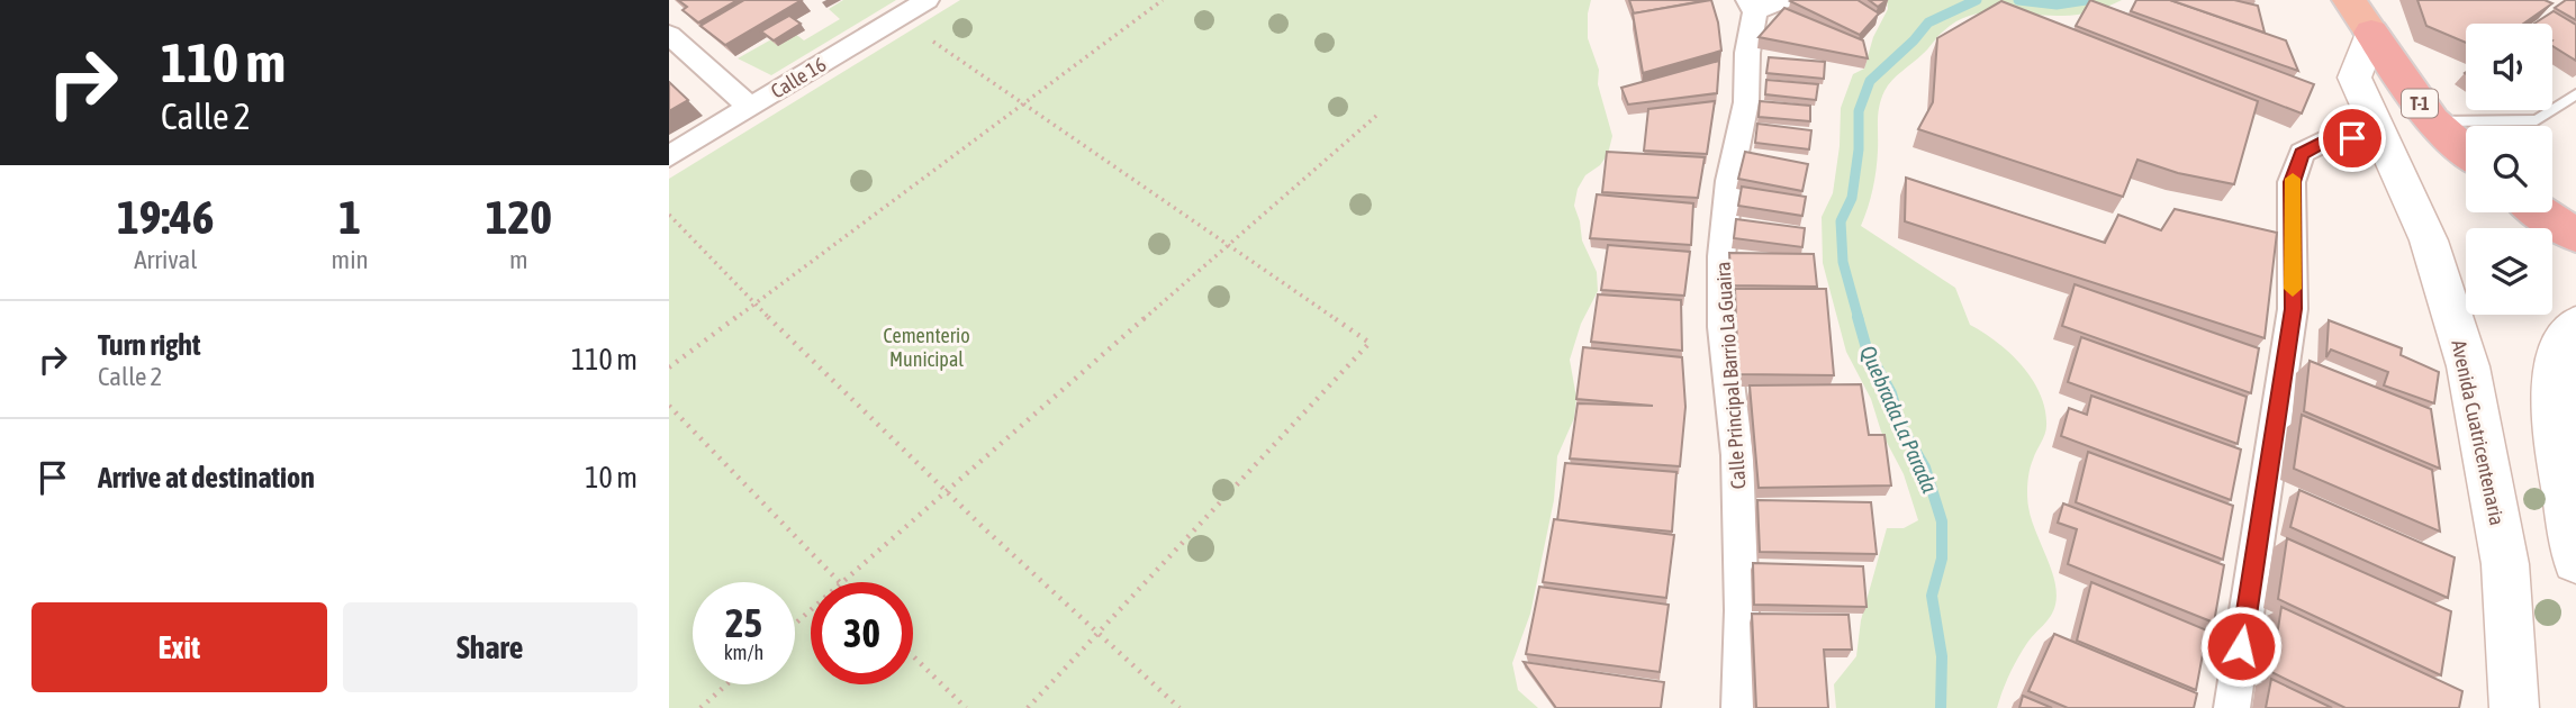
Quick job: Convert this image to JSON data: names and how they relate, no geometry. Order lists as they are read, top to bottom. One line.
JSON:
{"streets":{"highway":["T-1"],"main road":["Avenida Cuatricentenaria"],"street":["Calle 16","Calle Principal Barrio La Guaira"]},"crossings":[["T-1","Avenida Cuatricentenaria"]],"water":["Quebrada La Parada"],"parks":["Cementerio Municipal"],"page":{"turn":["110 m","Calle 2"],"eta":["19:46","Arrival","1","min","120","m"],"list":[{"name":"Turn right","note":"Calle 2","value":"110 m"},{"name":"Arrive at destination","value":"10 m"}],"speed":"25 km/h","limit":"30","buttons":["Exit","Share"]}}
